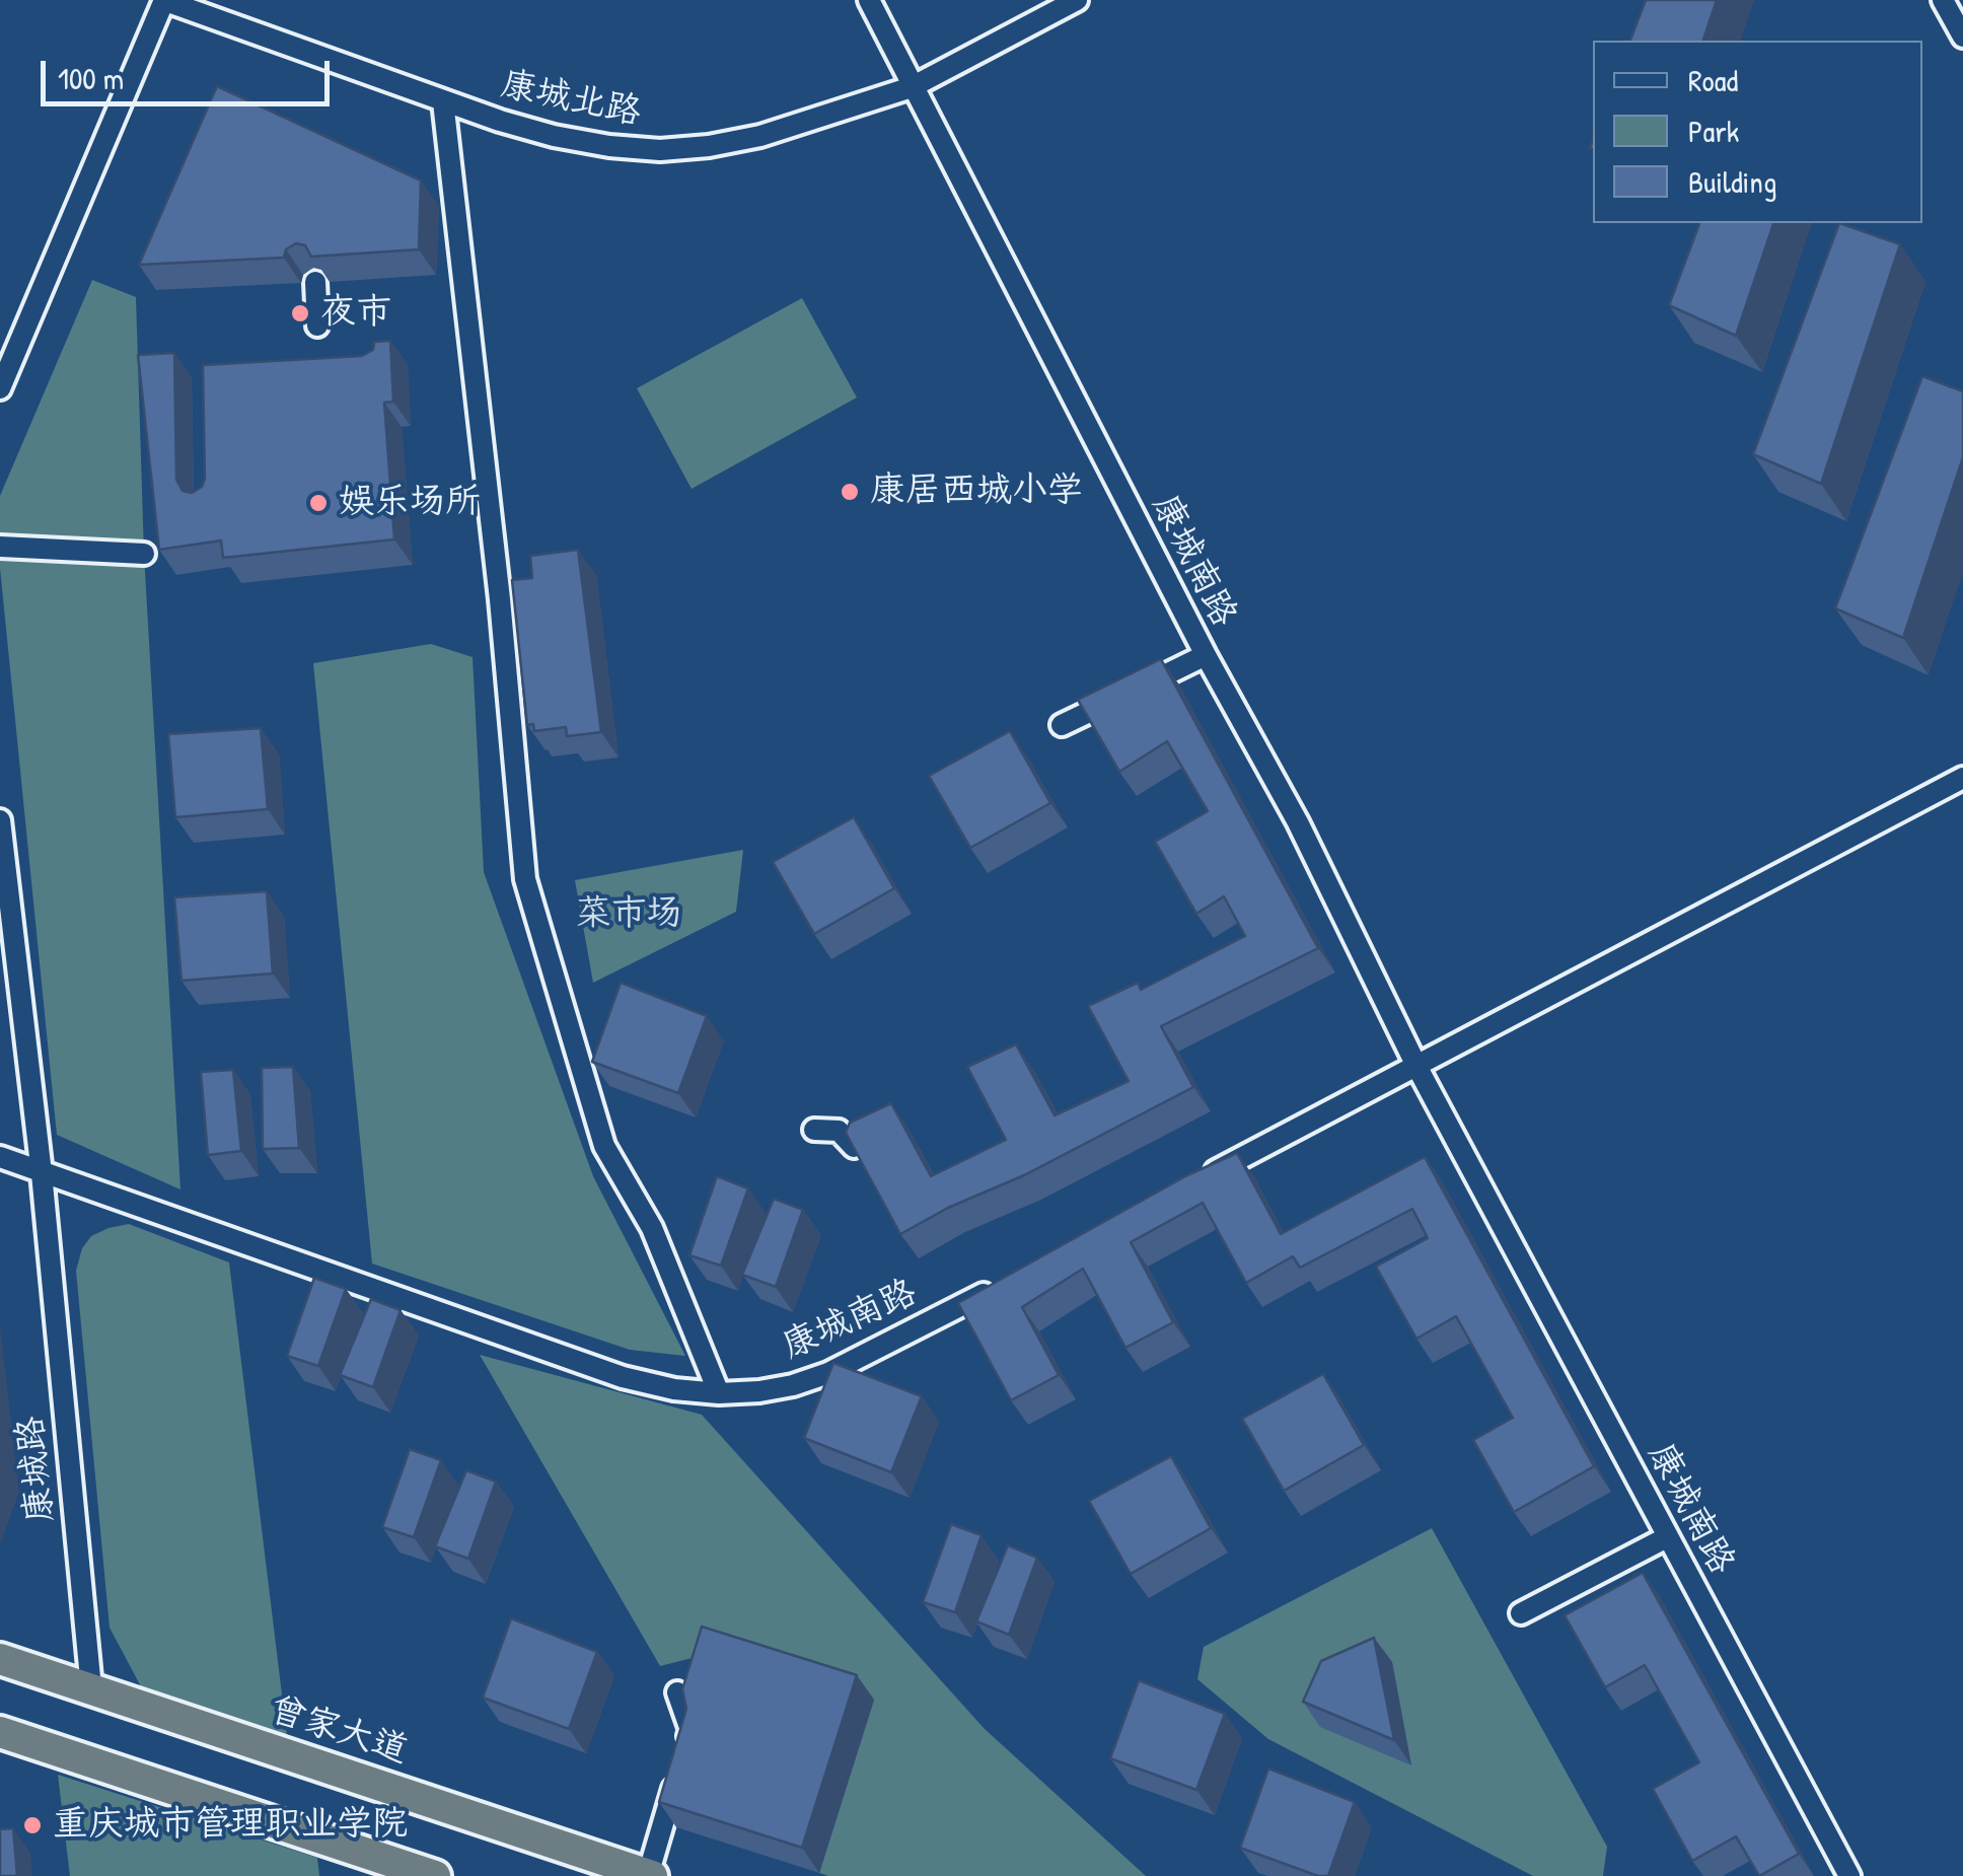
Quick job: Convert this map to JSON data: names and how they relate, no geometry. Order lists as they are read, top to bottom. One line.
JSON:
{"streets":{"highway":["曾家大道"],"street":["康城北路","康城南路","康城路"]},"crossings":[["康城北路","康城南路"],["康城南路","康城路"],["康城路","曾家大道"]],"parks":["菜市场"],"places":["夜市","康居西城小学","娱乐场所","重庆城市管理职业学院"],"legend":["Road","Park","Building"],"scale_bar":"100 m"}
